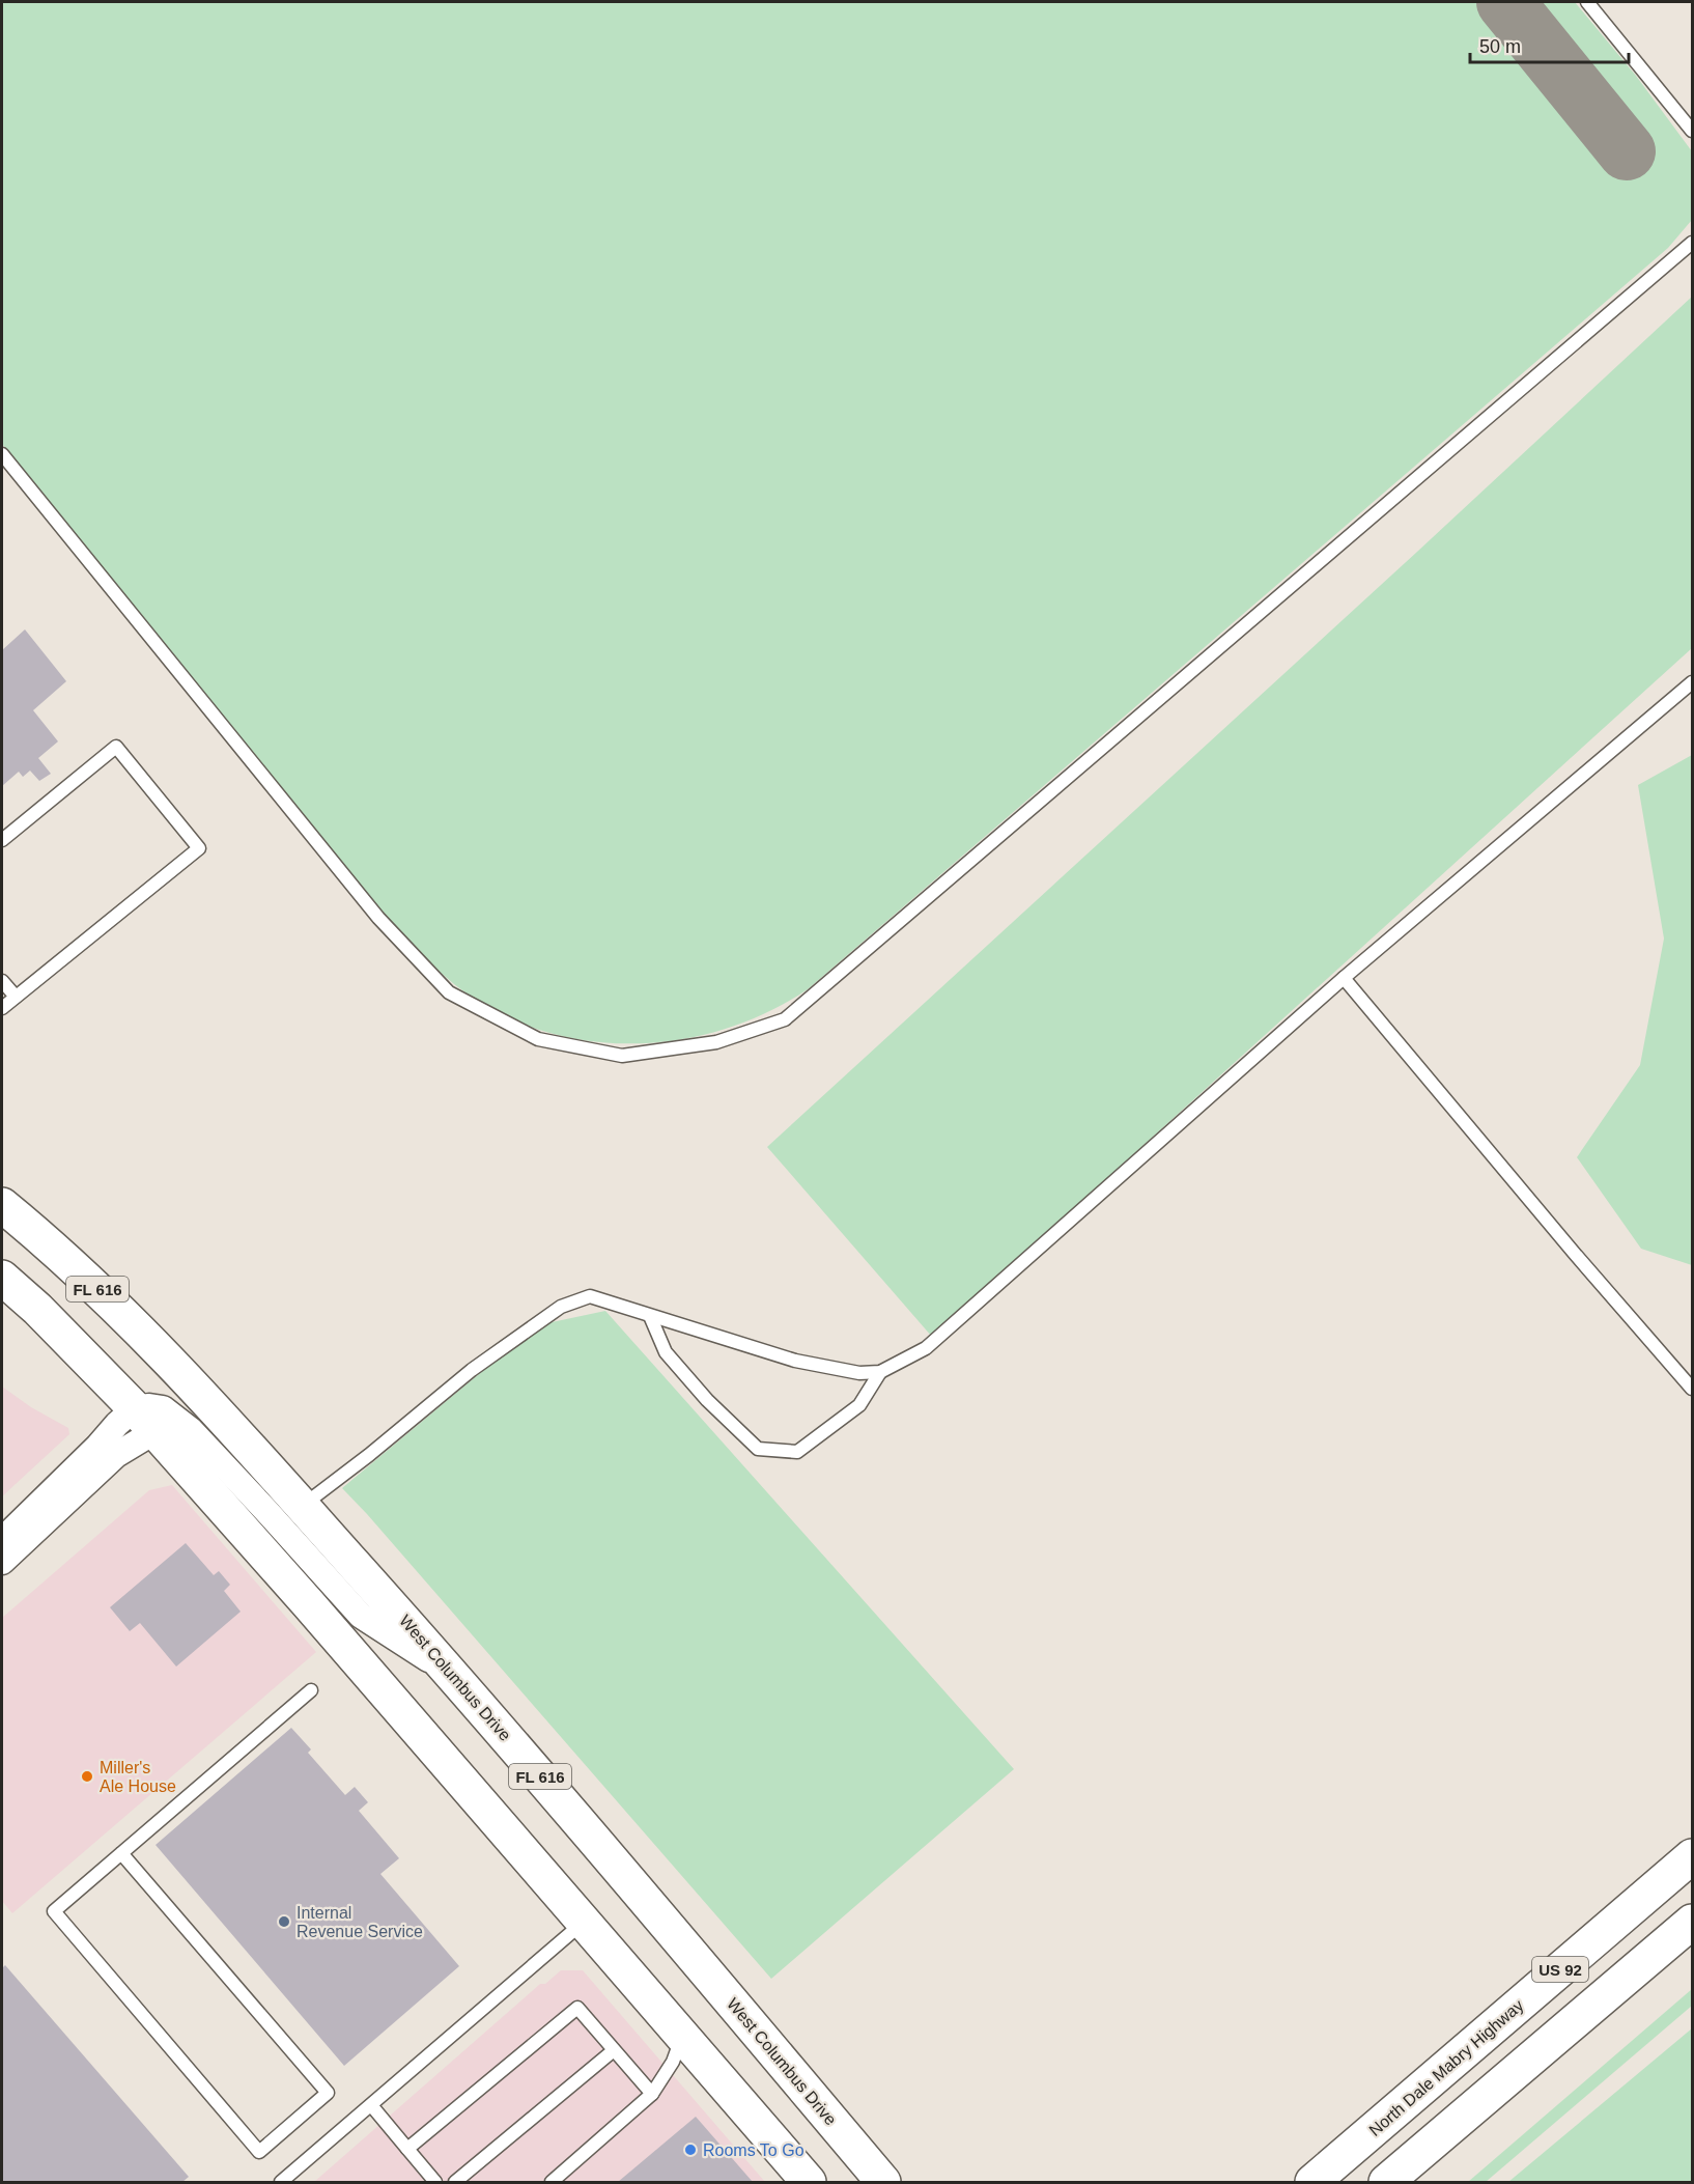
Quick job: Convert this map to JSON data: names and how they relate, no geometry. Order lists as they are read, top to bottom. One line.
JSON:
{"streets":{"main road":["FL 616","West Columbus Drive","US 92","North Dale Mabry Highway"]},"places":["Miller's Ale House","Internal Revenue Service","Rooms To Go"],"scale_bar":"50 m"}
